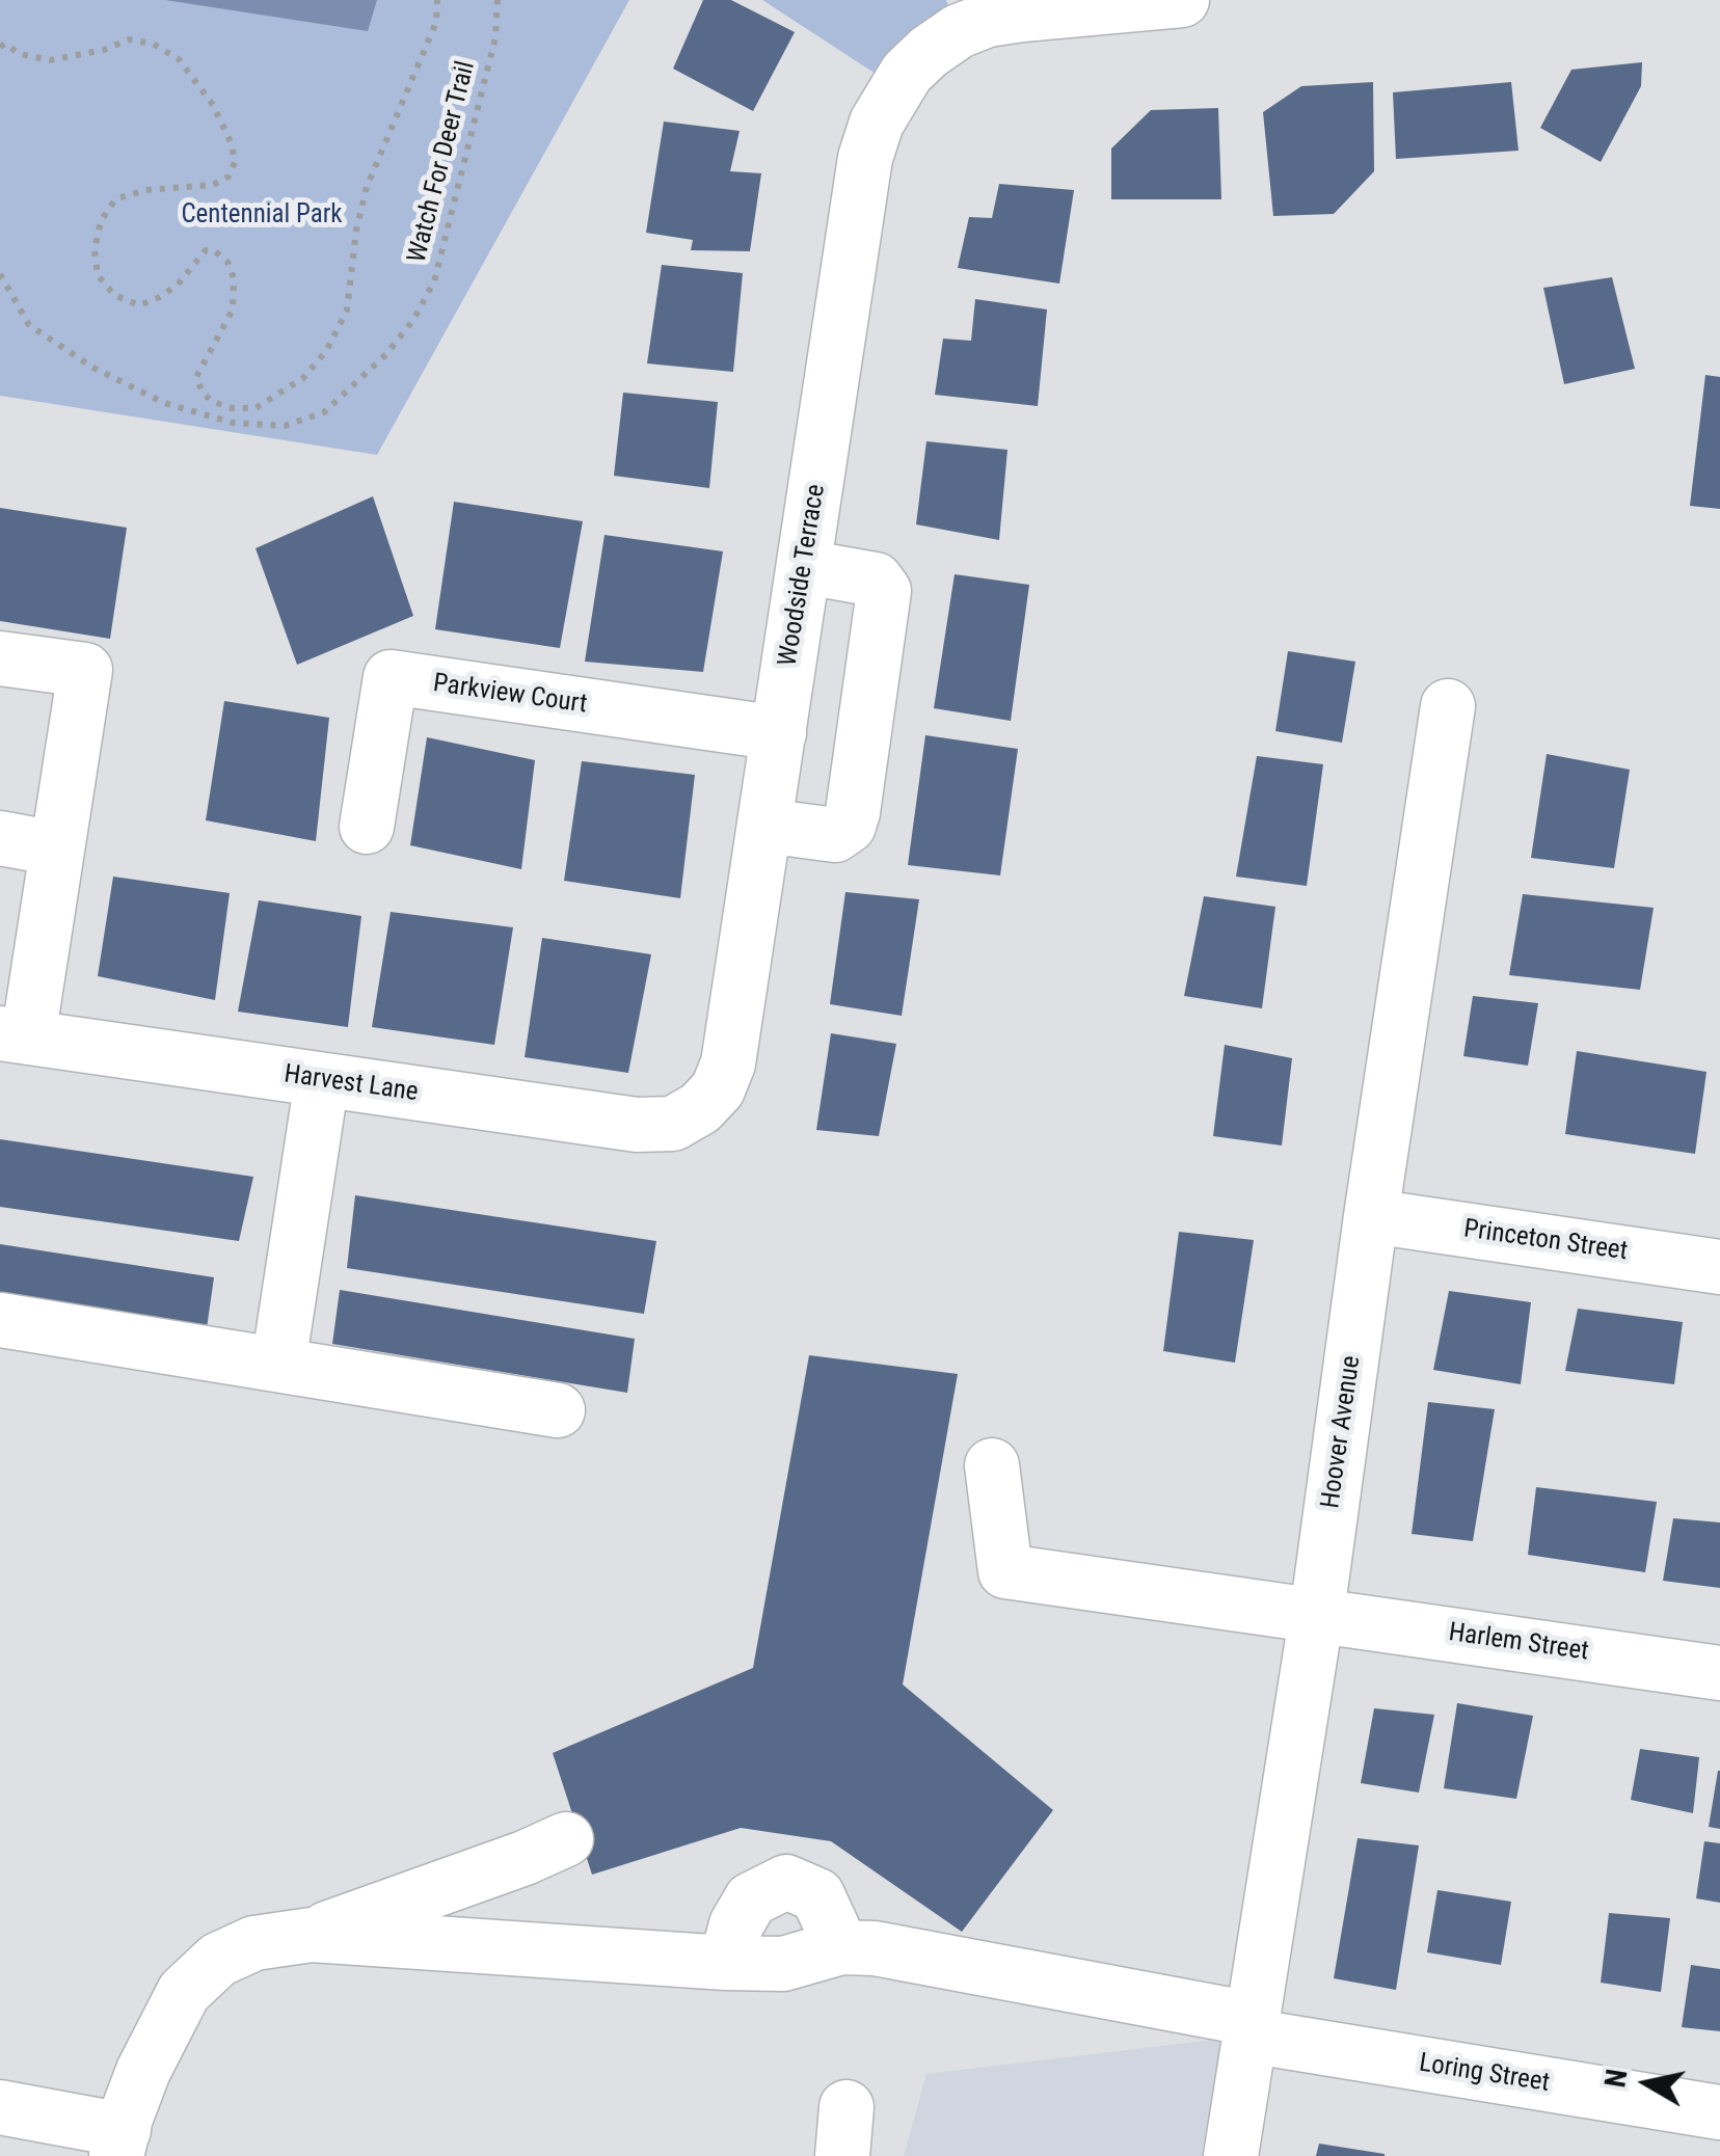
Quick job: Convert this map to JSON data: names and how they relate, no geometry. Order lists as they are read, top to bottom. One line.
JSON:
{"streets":{"street":["Woodside Terrace","Parkview Court","Harvest Lane","Princeton Street","Hoover Avenue","Harlem Street","Loring Street"],"path":["Watch For Deer Trail"]},"crossings":[["Woodside Terrace","Parkview Court"],["Woodside Terrace","Harvest Lane"],["Princeton Street","Hoover Avenue"],["Hoover Avenue","Harlem Street"],["Hoover Avenue","Loring Street"]],"parks":["Centennial Park"],"north":"left"}
